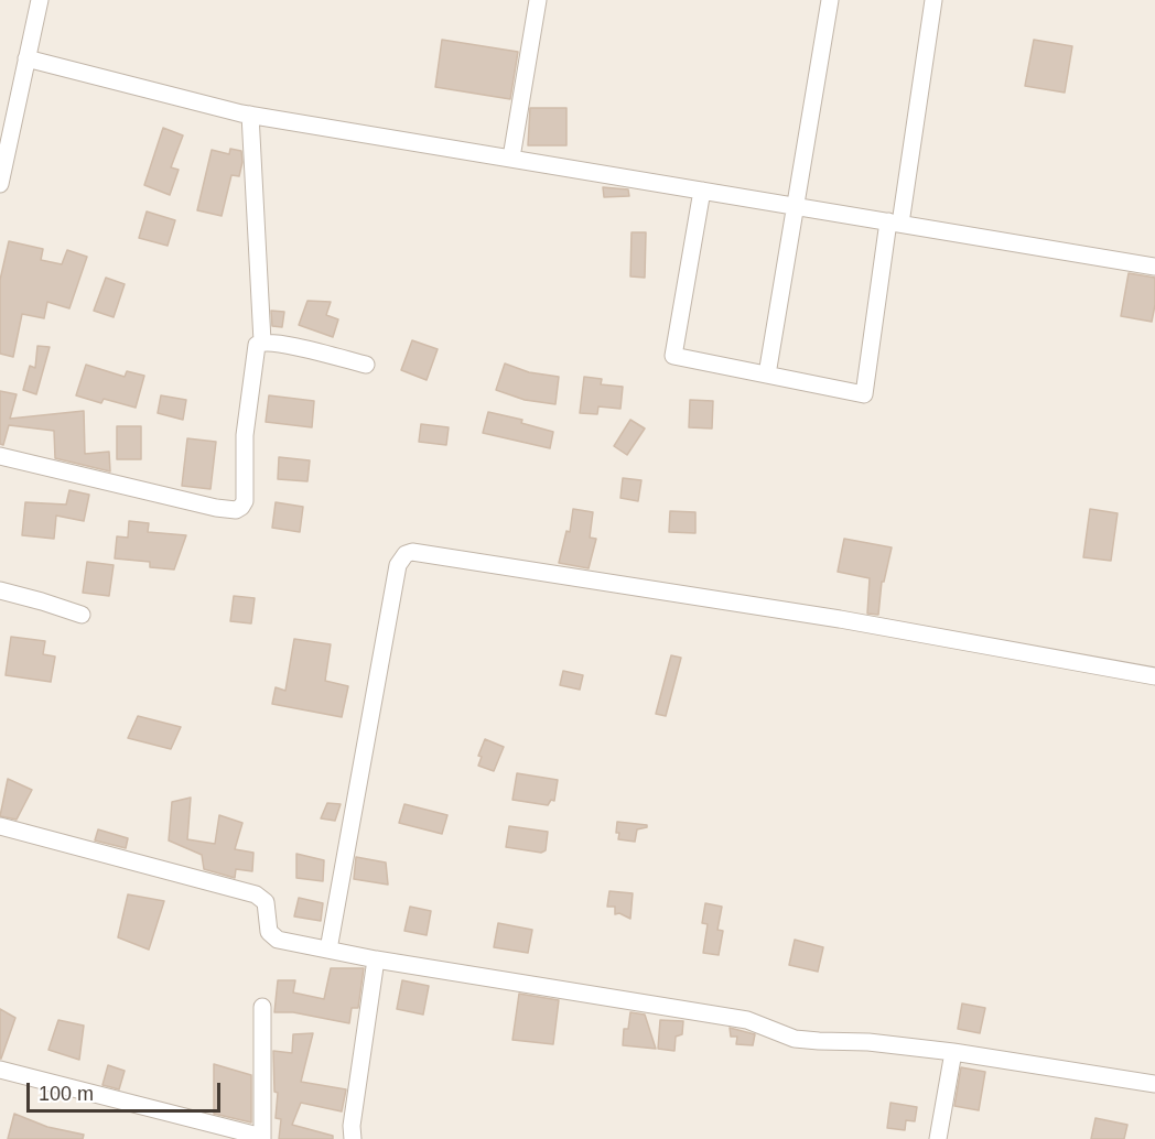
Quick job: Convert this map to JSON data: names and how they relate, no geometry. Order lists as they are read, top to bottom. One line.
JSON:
{"scale_bar":"100 m"}
